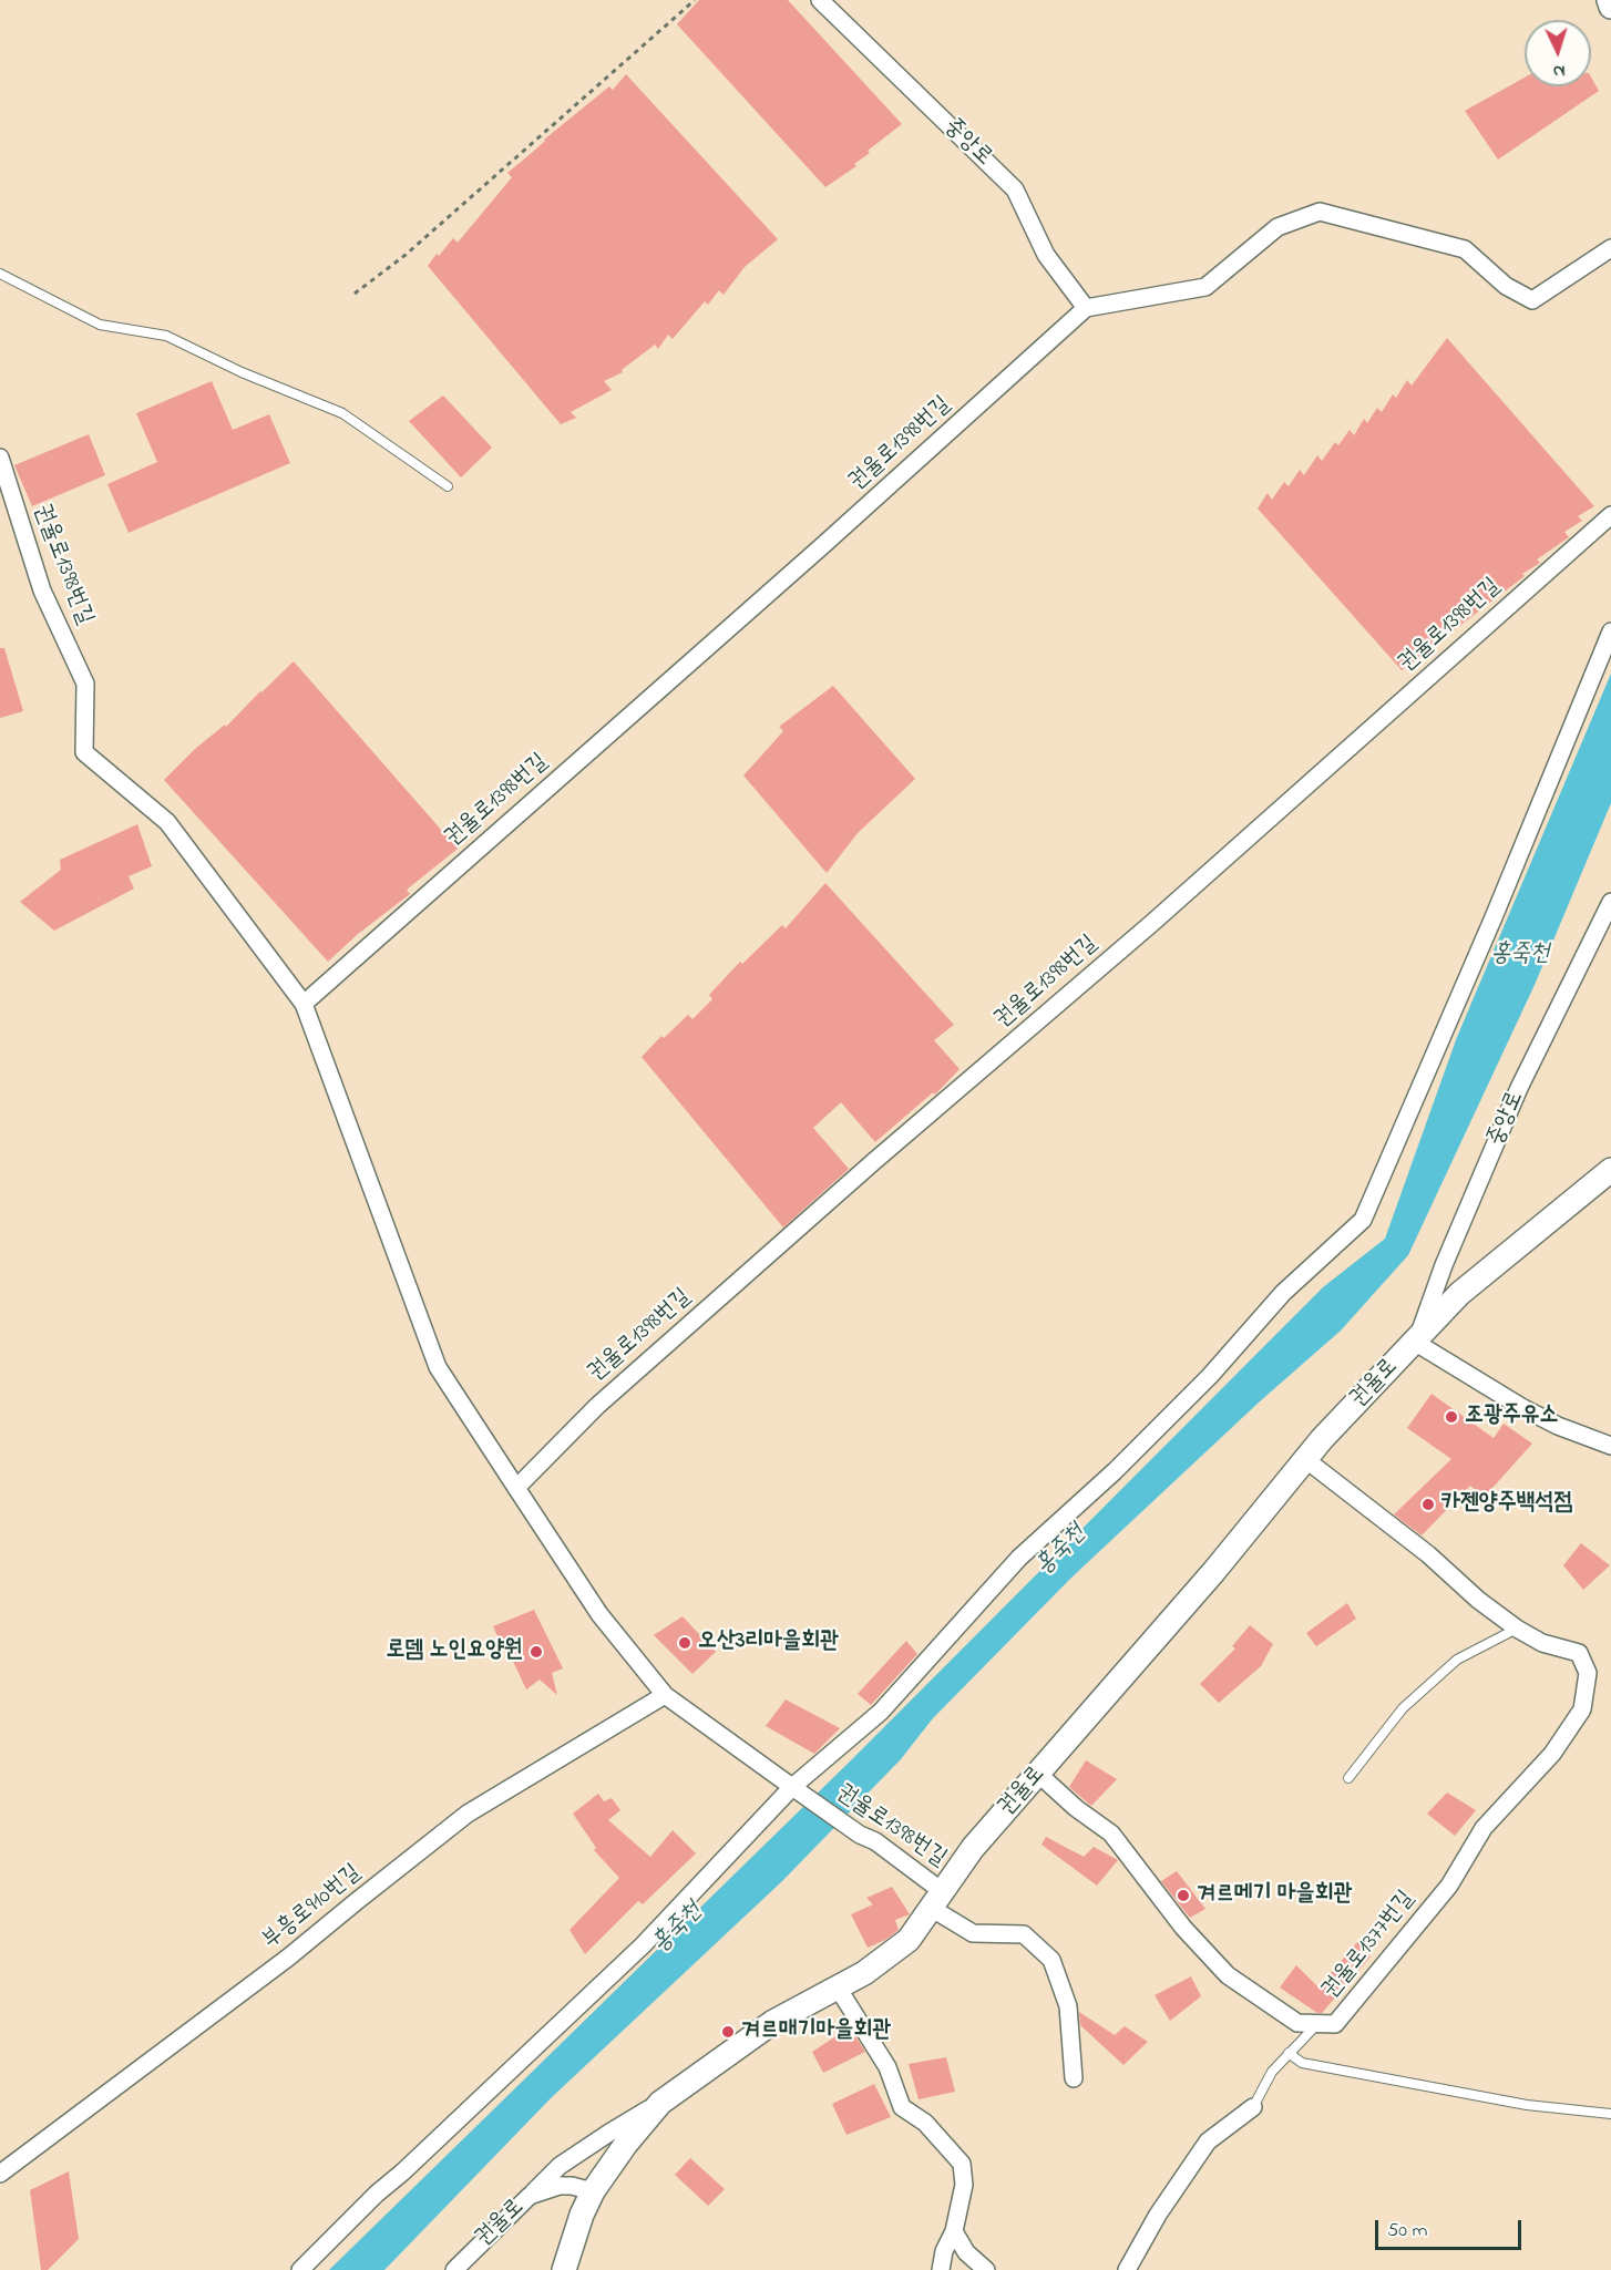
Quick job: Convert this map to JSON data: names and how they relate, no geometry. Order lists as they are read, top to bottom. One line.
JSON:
{"streets":{"main road":["권율로"],"street":["중앙로","권율로1398번길","부흥로910번길","권율로1377번길"]},"crossings":[["중앙로","권율로1398번길"],["중앙로","권율로"],["권율로1398번길","권율로"],["권율로1398번길","부흥로910번길"],["권율로","권율로1377번길"]],"water":["홍죽천"],"places":["조광주유소","카젠양주백석점","오산3리마을회관","로뎀 노인요양원","겨르메기 마을회관","겨르매기마을회관"],"scale_bar":"50 m","north":"bottom"}
